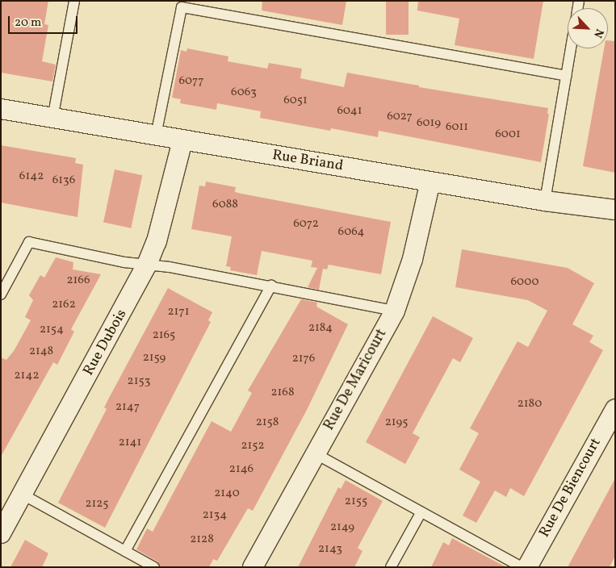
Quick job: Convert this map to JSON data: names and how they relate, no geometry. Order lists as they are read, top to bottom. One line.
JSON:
{"streets":{"street":["Rue Briand","Rue Dubois","Rue De Maricourt","Rue De Biencourt"]},"crossings":[["Rue Briand","Rue Dubois"],["Rue Briand","Rue De Maricourt"]],"house_numbers":["6077","6063","6051","6041","6027","6019","6011","6001","6142","6136","6088","6072","6064","2166","6000","2162","2171","2184","2154","2165","2148","2159","2176","2142","2153","2168","2180","2147","2158","2195","2141","2152","2146","2140","2155","2125","2134","2149","2128","2143"],"scale_bar":"20 m","north":"bottom right"}
